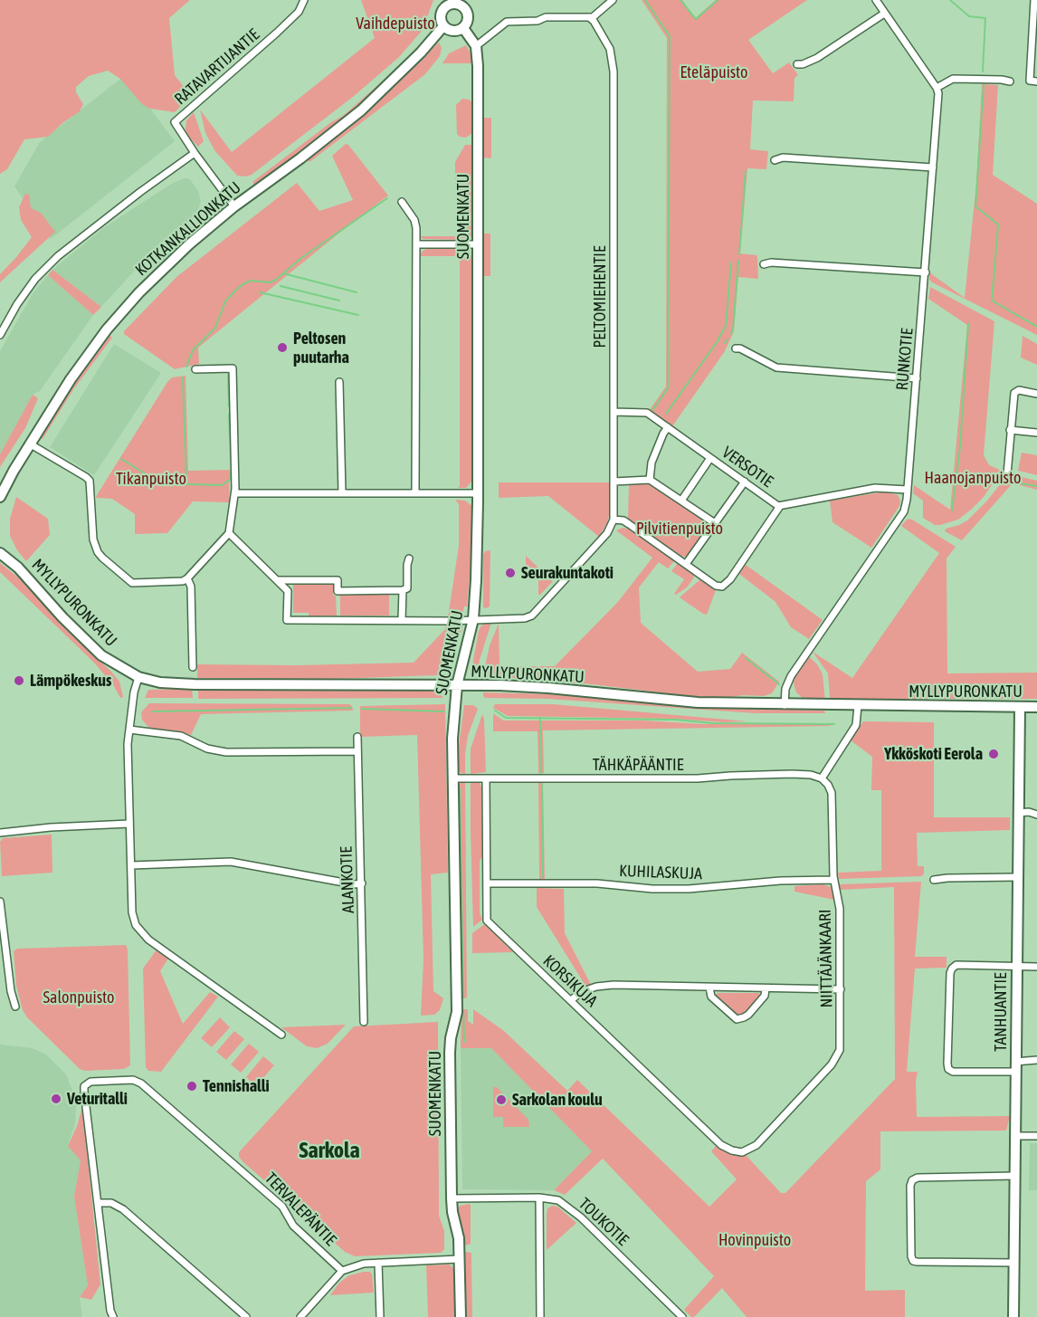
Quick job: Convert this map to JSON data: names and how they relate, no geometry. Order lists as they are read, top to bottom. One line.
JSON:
{"streets":{"street":["RATAVARTIJANTIE","SUOMENKATU","KOTKANKALLIONKATU","PELTOMIEHENTIE","RUNKOTIE","VERSOTIE","MYLLYPURONKATU","TÄHKÄPÄÄNTIE","KUHILASKUJA","ALANKOTIE","NIITTÄJÄNKAARI","KORSIKUJA","TANHUANTIE","TERVALEPÄNTIE","TOUKOTIE"]},"crossings":[["RATAVARTIJANTIE","KOTKANKALLIONKATU"],["SUOMENKATU","MYLLYPURONKATU"],["SUOMENKATU","TÄHKÄPÄÄNTIE"],["SUOMENKATU","TOUKOTIE"],["PELTOMIEHENTIE","VERSOTIE"],["RUNKOTIE","VERSOTIE"],["RUNKOTIE","MYLLYPURONKATU"],["MYLLYPURONKATU","TANHUANTIE"],["TÄHKÄPÄÄNTIE","NIITTÄJÄNKAARI"],["TÄHKÄPÄÄNTIE","KORSIKUJA"],["KUHILASKUJA","NIITTÄJÄNKAARI"],["KUHILASKUJA","KORSIKUJA"],["NIITTÄJÄNKAARI","KORSIKUJA"]],"districts":["Sarkola"],"parks":["Vaihdepuisto","Eteläpuisto","Haanojanpuisto","Tikanpuisto","Pilvitienpuisto","Salonpuisto","Hovinpuisto"],"places":["Peltosen puutarha","Seurakuntakoti","Lämpökeskus","Ykköskoti Eerola","Tennishalli","Veturitalli","Sarkolan koulu"]}
